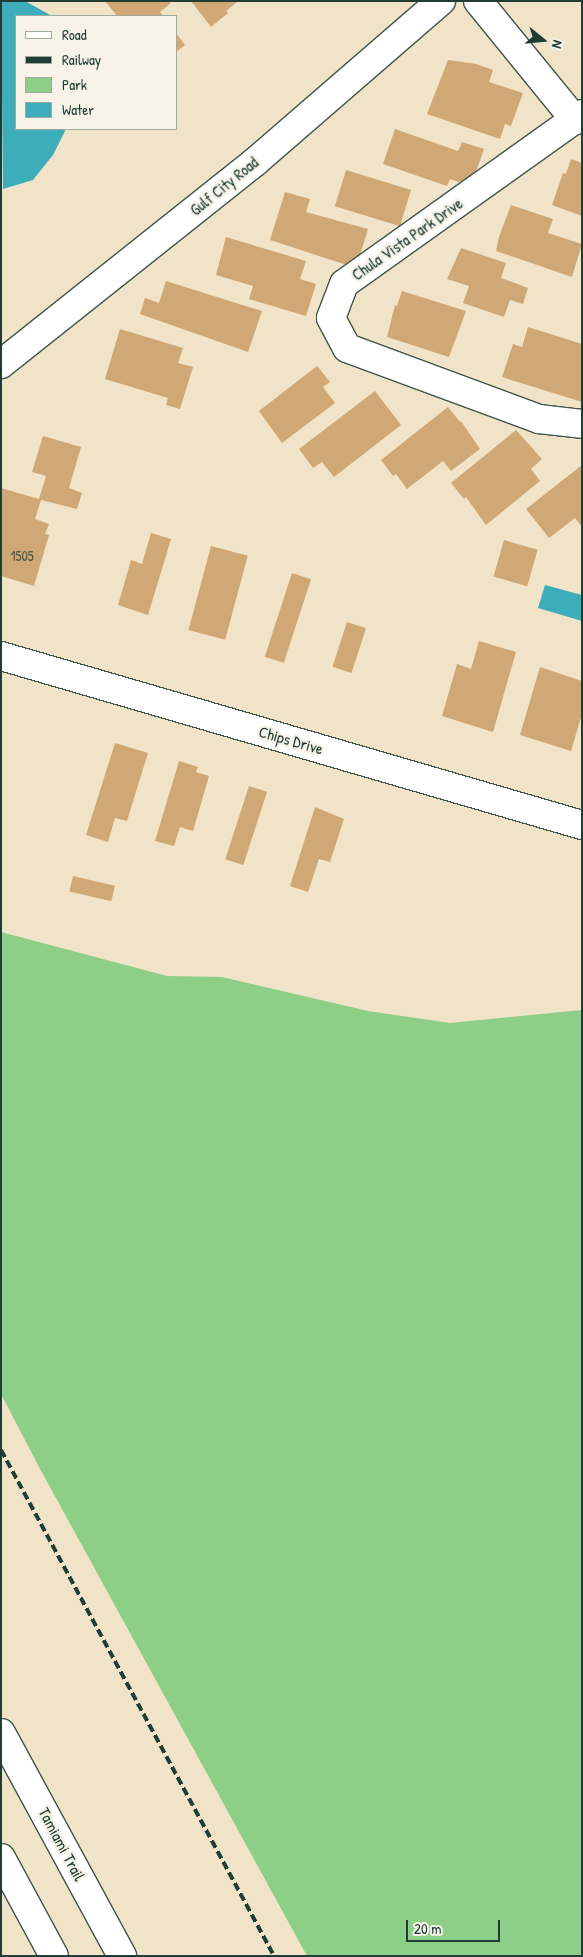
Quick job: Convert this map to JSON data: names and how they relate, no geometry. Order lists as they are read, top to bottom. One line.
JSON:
{"streets":{"street":["Gulf City Road","Chula Vista Park Drive","Chips Drive","Tamiami Trail"]},"house_numbers":["1505"],"legend":["Road","Railway","Park","Water"],"scale_bar":"20 m","north":"right"}
